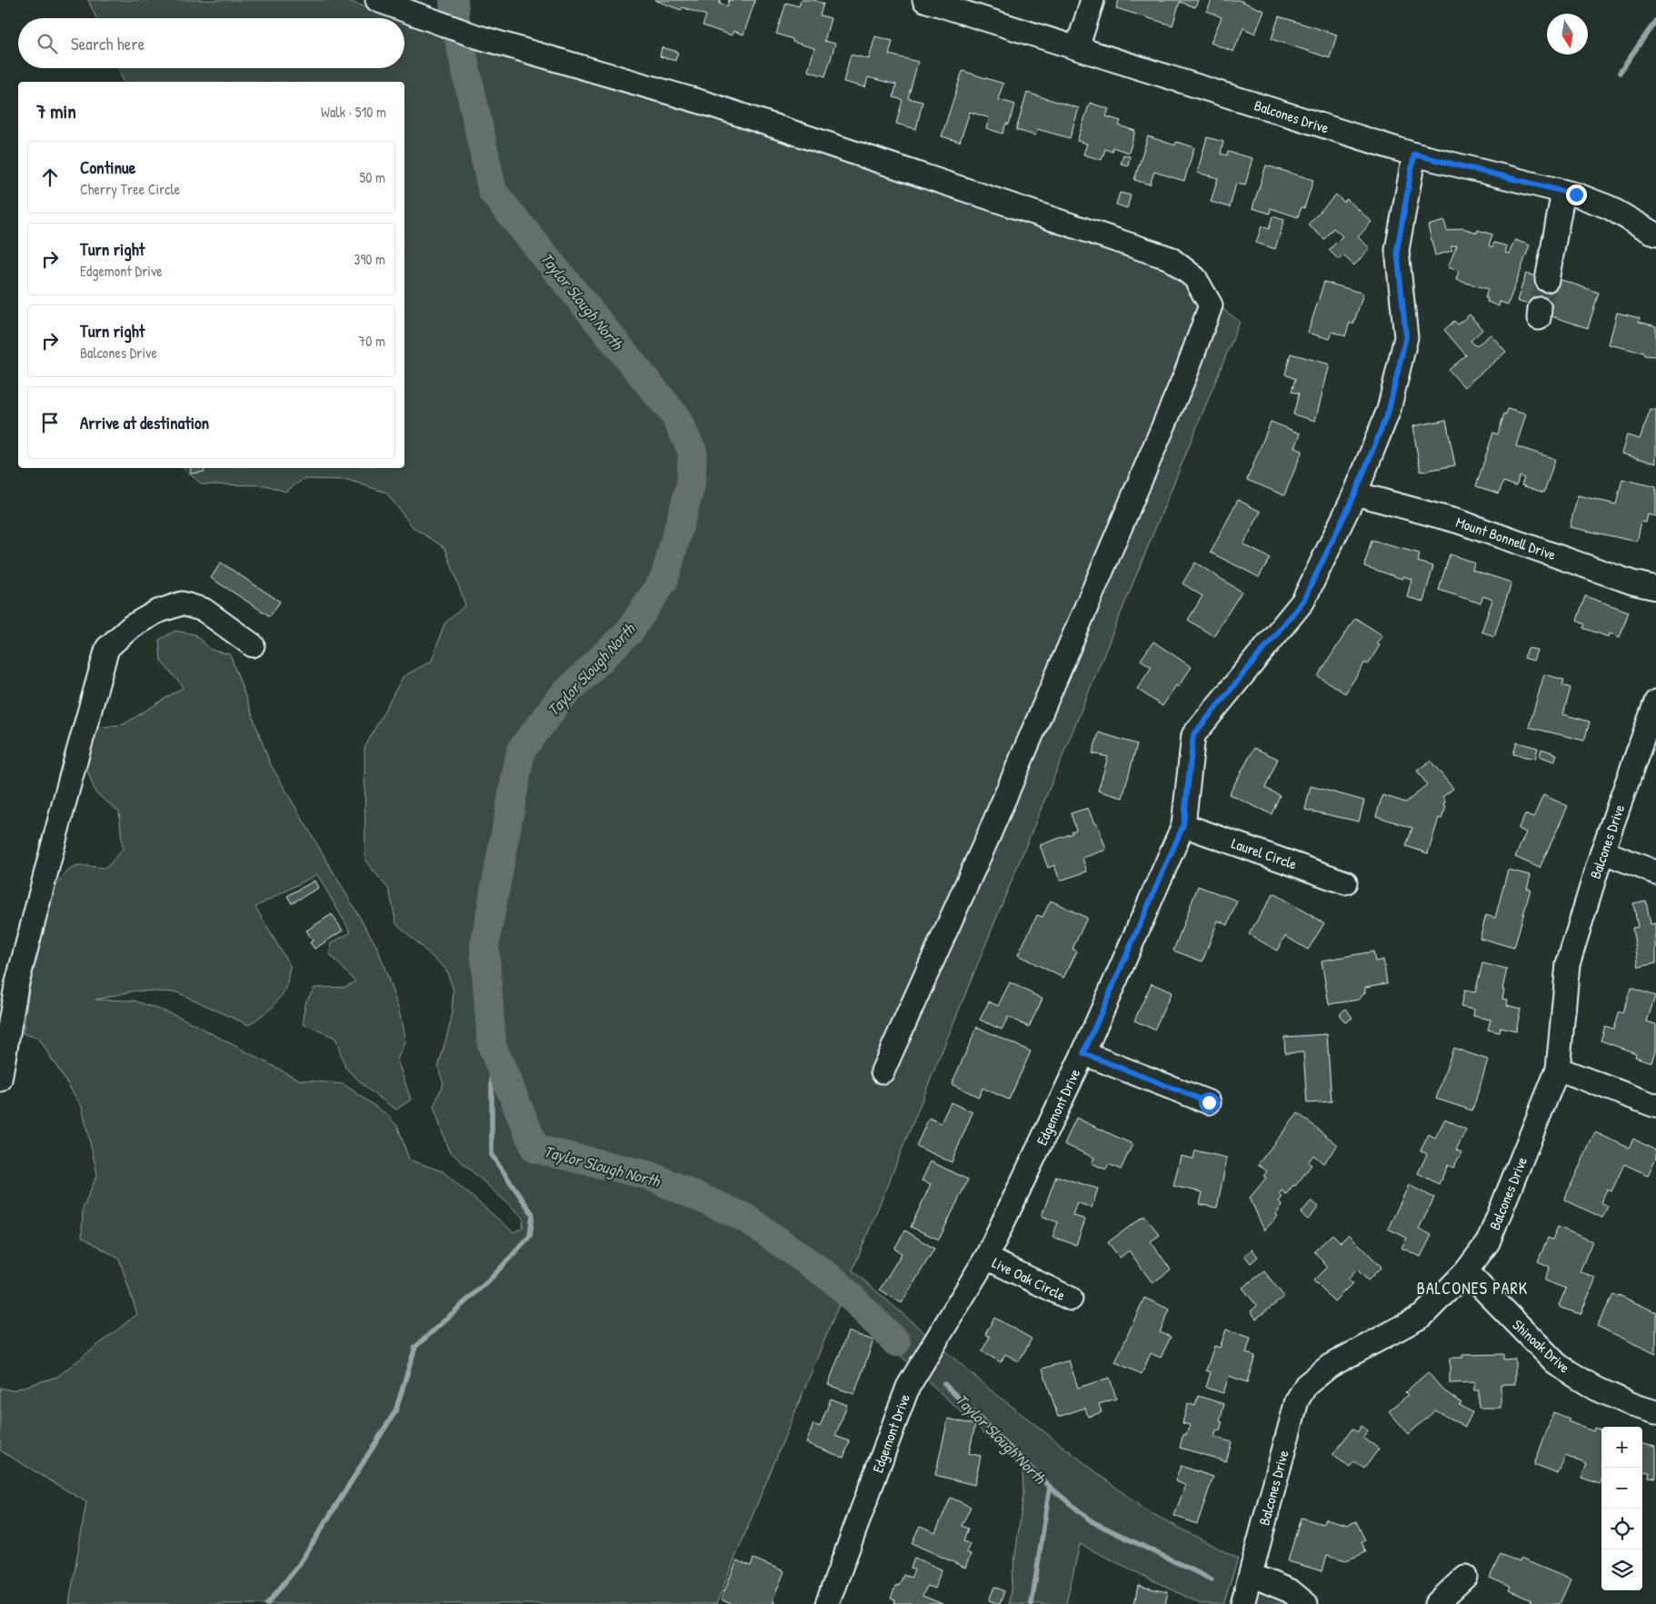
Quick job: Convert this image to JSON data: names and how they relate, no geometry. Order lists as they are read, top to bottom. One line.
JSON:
{"streets":{"street":["Balcones Drive","Mount Bonnell Drive","Laurel Circle","Edgemont Drive","Live Oak Circle","Shinoak Drive"]},"crossings":[["Balcones Drive","Edgemont Drive"],["Balcones Drive","Shinoak Drive"],["Mount Bonnell Drive","Edgemont Drive"],["Laurel Circle","Edgemont Drive"],["Edgemont Drive","Live Oak Circle"]],"districts":["BALCONES PARK"],"water":["Taylor Slough North"],"north":"bottom","page":{"search":"Search here","heading":["7 min","Walk · 510 m"],"list":[["Continue","Cherry Tree Circle","50 m"],["Turn right","Edgemont Drive","390 m"],["Turn right","Balcones Drive","70 m"],"Arrive at destination"],"map_buttons":["+","−"]}}
